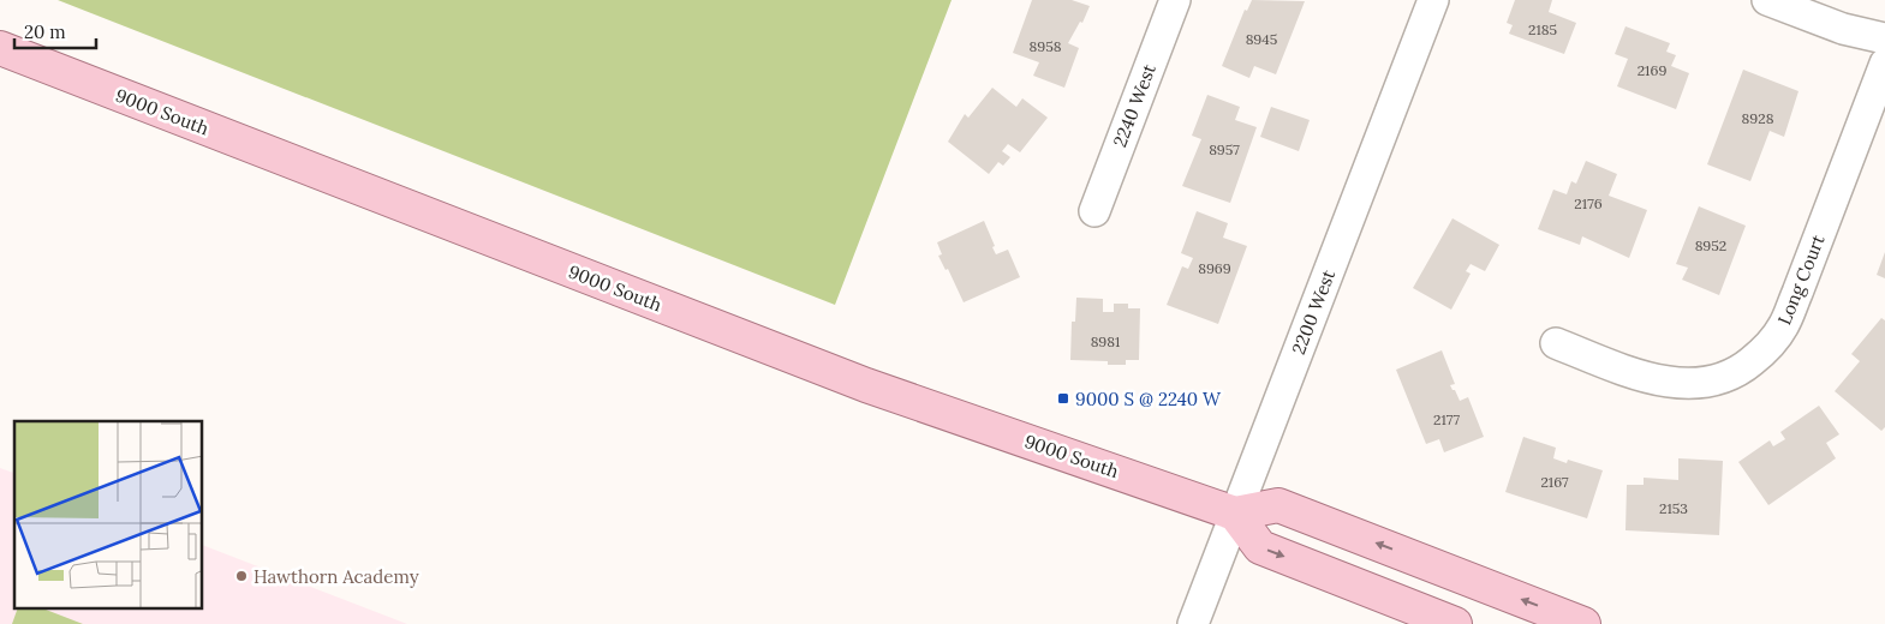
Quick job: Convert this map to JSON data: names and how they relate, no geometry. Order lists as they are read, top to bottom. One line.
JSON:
{"streets":{"main road":["9000 South"],"street":["2240 West","Long Court","2200 West"]},"crossings":[["9000 South","2200 West"]],"places":{"transit":["9000 S @ 2240 W"],"other":["Hawthorn Academy"]},"house_numbers":["2185","8945","8958","2169","8928","8957","2176","8952","8969","8981","2177","2167","2153"],"scale_bar":"20 m"}
